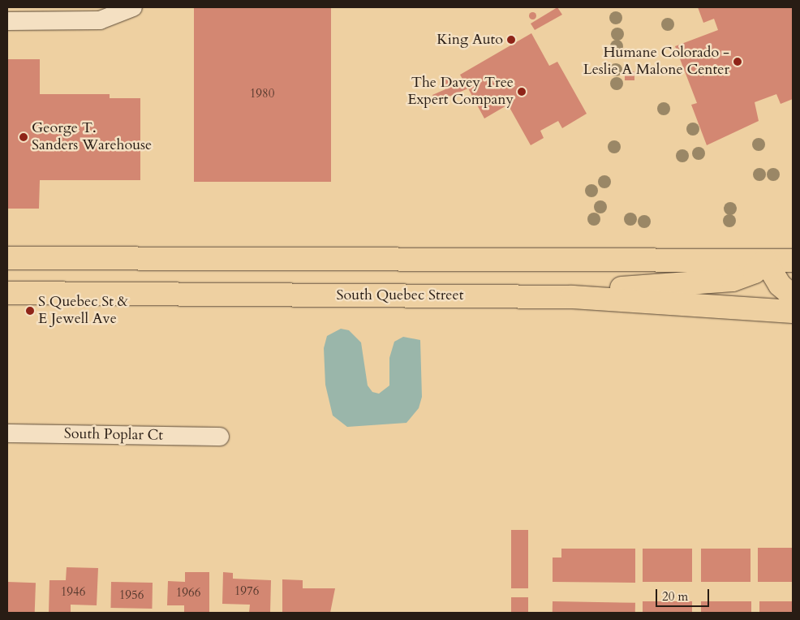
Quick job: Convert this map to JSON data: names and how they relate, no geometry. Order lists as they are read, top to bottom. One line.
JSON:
{"streets":{"main road":["South Quebec Street"],"street":["South Poplar Ct"]},"places":["King Auto","Humane Colorado - Leslie A Malone Center","The Davey Tree Expert Company","George T. Sanders Warehouse","S Quebec St & E Jewell Ave"],"house_numbers":["1980","1976","1946","1966","1956"],"scale_bar":"20 m"}
